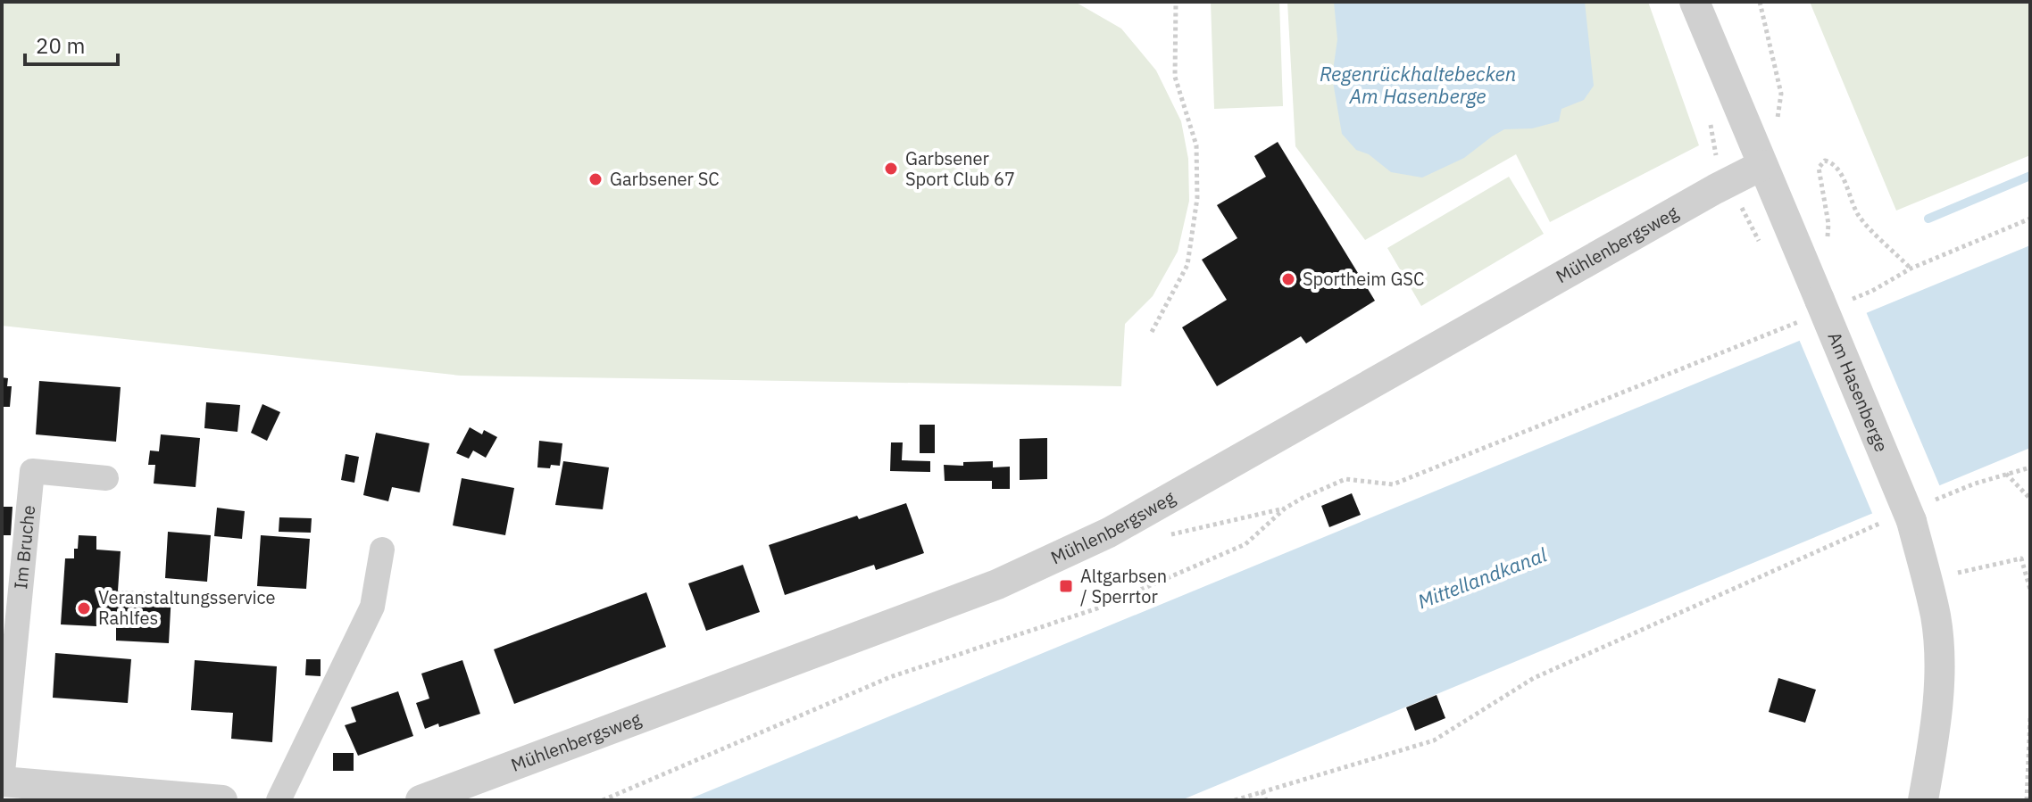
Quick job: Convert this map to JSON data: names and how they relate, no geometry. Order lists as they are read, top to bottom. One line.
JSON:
{"streets":{"street":["Mühlenbergsweg","Am Hasenberge","Im Bruche"]},"crossings":[["Mühlenbergsweg","Am Hasenberge"]],"water":["Regenrückhaltebecken Am Hasenberge","Mittellandkanal"],"places":{"other":["Garbsener Sport Club 67","Garbsener SC","Sportheim GSC","Veranstaltungsservice Rahlfes"],"transit":["Altgarbsen / Sperrtor"]},"scale_bar":"20 m"}
